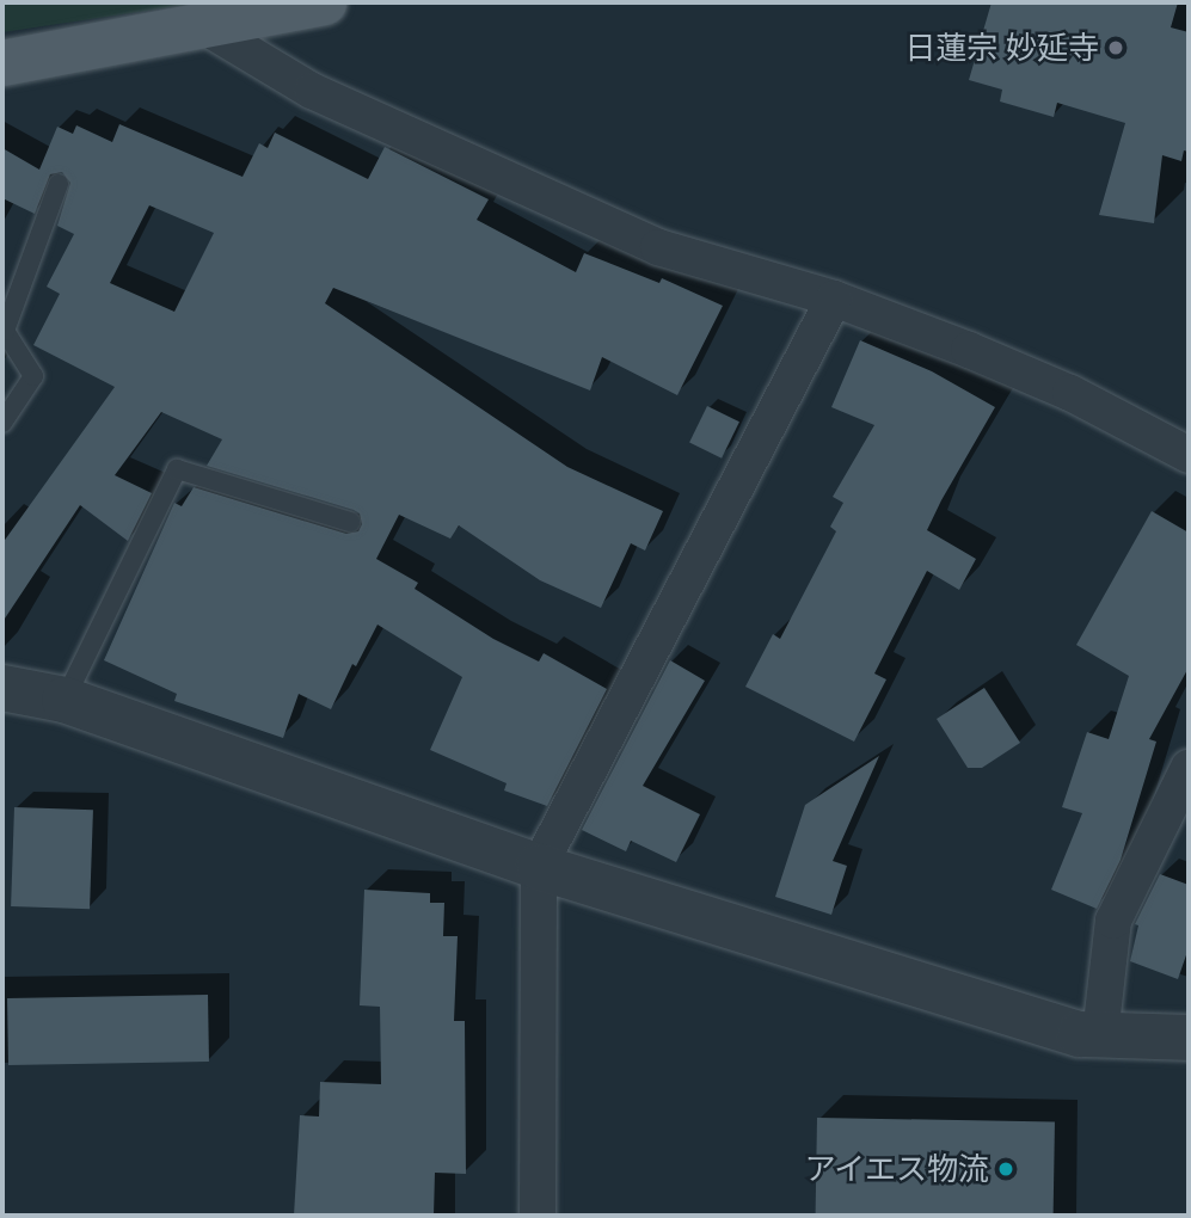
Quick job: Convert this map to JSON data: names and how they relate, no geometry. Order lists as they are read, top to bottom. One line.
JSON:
{"places":["日蓮宗 妙延寺","アイエス物流"]}
